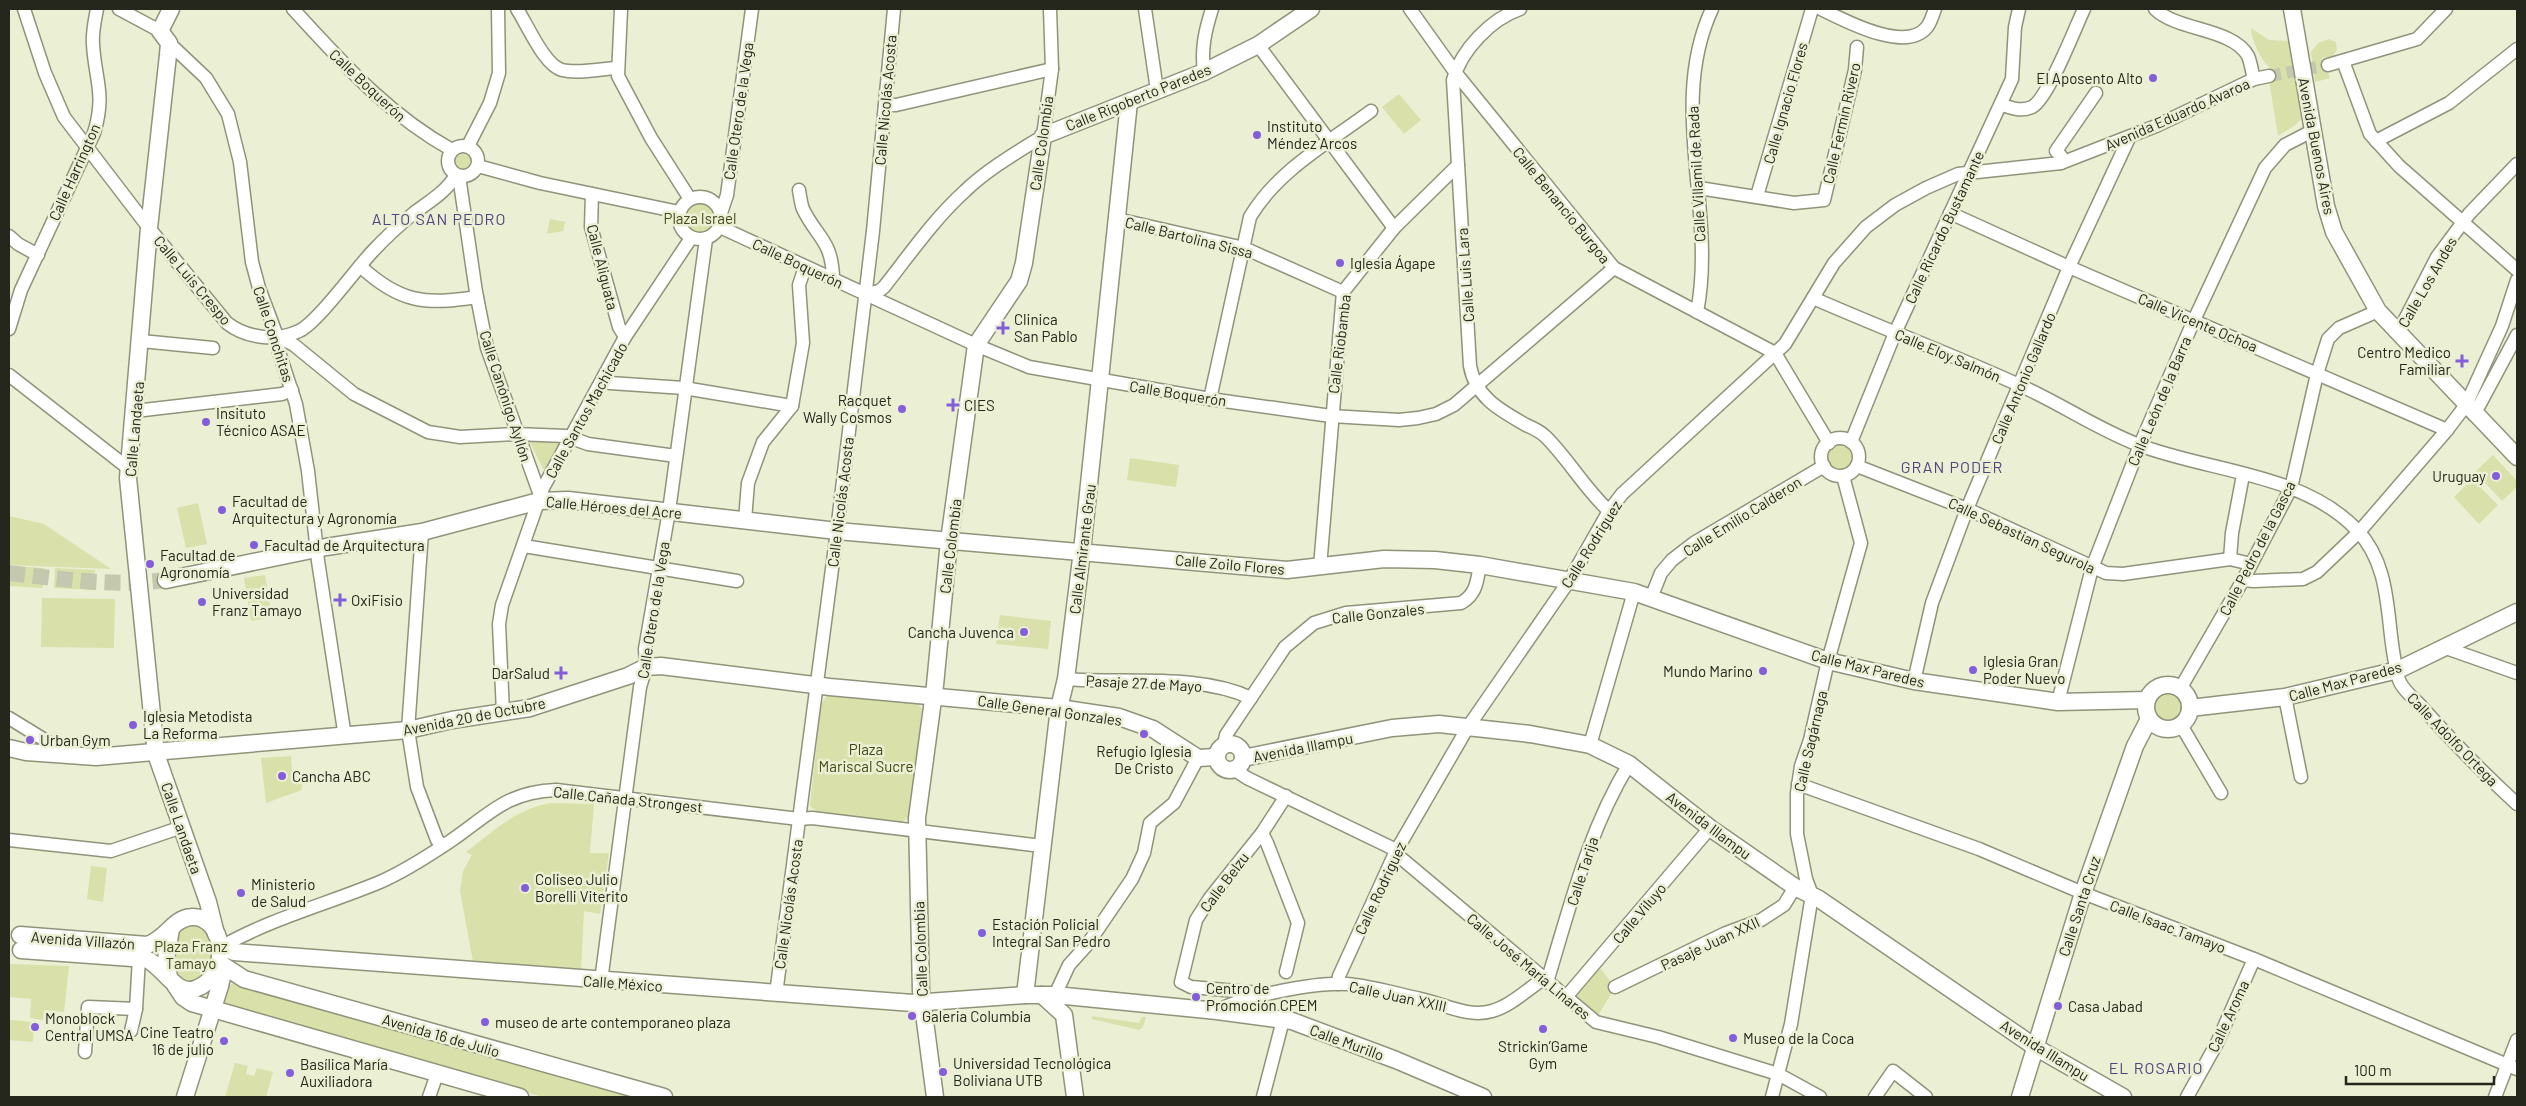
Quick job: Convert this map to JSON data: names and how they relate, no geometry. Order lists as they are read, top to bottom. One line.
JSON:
{"streets":{"main road":["Calle Rigoberto Paredes","Calle Colombia","Avenida Buenos Aires","Calle Landaeta","Calle Héroes del Acre","Calle Almirante Grau","Calle Zoilo Flores","Calle Max Paredes","Calle General Gonzales","Avenida 20 de Octubre","Avenida Illampu","Calle Santa Cruz","Avenida Villazón","Calle México","Avenida 16 de Julio","Calle Murillo"],"street":["Calle Boquerón","Calle Nicolás Acosta","Calle Ignacio Flores","Calle Otero de la Vega","Avenida Eduardo Avaroa","Calle Fermín Rivero","Calle Harrington","Calle Villamil de Rada","Calle Benancio Burgoa","Calle Ricardo Bustamante","Calle Bartolina Sissa","Calle Aliguata","Calle Luis Lara","Calle Luis Crespo","Calle Los Andes","Calle Vicente Ochoa","Calle Conchitas","Calle Riobamba","Calle Eloy Salmón","Calle Antonio Gallardo","Calle Canónigo Ayllón","Calle León de la Barra","Calle Santos Machicado","Calle Emilio Calderon","Calle Sebastian Segurola","Calle Rodriguez","Calle Pedro de la Gasca","Calle Gonzales","Pasaje 27 de Mayo","Calle Adolfo Ortega","Calle Sagárnaga","Calle Cañada Strongest","Calle Tarija","Calle Belzu","Calle Viluyo","Calle Isaac Tamayo","Pasaje Juan XXII","Calle José María Linares","Calle Juan XXIII","Calle Aroma"]},"crossings":[["Calle Boquerón","Calle Rigoberto Paredes"],["Calle Boquerón","Calle Nicolás Acosta"],["Calle Boquerón","Calle Otero de la Vega"],["Calle Boquerón","Calle Colombia"],["Calle Boquerón","Calle Benancio Burgoa"],["Calle Boquerón","Calle Luis Lara"],["Calle Boquerón","Calle Luis Crespo"],["Calle Boquerón","Calle Riobamba"],["Calle Boquerón","Calle Canónigo Ayllón"],["Calle Boquerón","Calle Santos Machicado"],["Calle Boquerón","Calle Almirante Grau"],["Calle Rigoberto Paredes","Calle Nicolás Acosta"],["Calle Rigoberto Paredes","Calle Colombia"],["Calle Rigoberto Paredes","Calle Almirante Grau"],["Calle Nicolás Acosta","Calle Héroes del Acre"],["Calle Nicolás Acosta","Avenida 20 de Octubre"],["Calle Nicolás Acosta","Calle Cañada Strongest"],["Calle Nicolás Acosta","Calle México"],["Calle Ignacio Flores","Calle Fermín Rivero"],["Calle Otero de la Vega","Calle Santos Machicado"],["Calle Otero de la Vega","Calle Héroes del Acre"],["Calle Otero de la Vega","Avenida 20 de Octubre"],["Calle Otero de la Vega","Calle Cañada Strongest"],["Calle Otero de la Vega","Calle México"],["Avenida Eduardo Avaroa","Calle Ricardo Bustamante"],["Avenida Eduardo Avaroa","Calle Antonio Gallardo"],["Avenida Eduardo Avaroa","Calle Rodriguez"],["Calle Colombia","Calle Héroes del Acre"],["Calle Colombia","Calle Zoilo Flores"],["Calle Colombia","Calle General Gonzales"],["Calle Colombia","Avenida 20 de Octubre"],["Calle Colombia","Calle Cañada Strongest"],["Calle Colombia","Calle México"],["Avenida Buenos Aires","Calle Los Andes"],["Avenida Buenos Aires","Calle León de la Barra"],["Avenida Buenos Aires","Calle Pedro de la Gasca"],["Calle Harrington","Calle Luis Crespo"],["Calle Villamil de Rada","Calle Benancio Burgoa"],["Calle Benancio Burgoa","Calle Luis Lara"],["Calle Benancio Burgoa","Calle Rodriguez"],["Calle Ricardo Bustamante","Calle Vicente Ochoa"],["Calle Ricardo Bustamante","Calle Eloy Salmón"],["Calle Ricardo Bustamante","Calle Emilio Calderon"],["Calle Ricardo Bustamante","Calle Sebastian Segurola"],["Calle Ricardo Bustamante","Calle Rodriguez"],["Calle Ricardo Bustamante","Calle Sagárnaga"],["Calle Bartolina Sissa","Calle Riobamba"],["Calle Bartolina Sissa","Calle Almirante Grau"],["Calle Aliguata","Calle Santos Machicado"],["Calle Luis Lara","Calle Riobamba"],["Calle Luis Lara","Calle Rodriguez"],["Calle Luis Crespo","Calle Conchitas"],["Calle Luis Crespo","Calle Canónigo Ayllón"],["Calle Luis Crespo","Calle Landaeta"],["Calle Vicente Ochoa","Calle Antonio Gallardo"],["Calle Vicente Ochoa","Calle León de la Barra"],["Calle Vicente Ochoa","Calle Pedro de la Gasca"],["Calle Conchitas","Calle Landaeta"],["Calle Conchitas","Calle Héroes del Acre"],["Calle Conchitas","Avenida 20 de Octubre"],["Calle Riobamba","Calle Zoilo Flores"],["Calle Eloy Salmón","Calle Antonio Gallardo"],["Calle Eloy Salmón","Calle León de la Barra"],["Calle Eloy Salmón","Calle Rodriguez"],["Calle Eloy Salmón","Calle Pedro de la Gasca"],["Calle Eloy Salmón","Calle Max Paredes"],["Calle Eloy Salmón","Calle Adolfo Ortega"],["Calle Antonio Gallardo","Calle Sebastian Segurola"],["Calle Antonio Gallardo","Calle Max Paredes"],["Calle Canónigo Ayllón","Calle Santos Machicado"],["Calle Canónigo Ayllón","Calle Héroes del Acre"],["Calle León de la Barra","Calle Sebastian Segurola"],["Calle León de la Barra","Calle Max Paredes"],["Calle Santos Machicado","Calle Héroes del Acre"],["Calle Santos Machicado","Avenida 20 de Octubre"],["Calle Landaeta","Avenida 20 de Octubre"],["Calle Landaeta","Calle Cañada Strongest"],["Calle Landaeta","Avenida Villazón"],["Calle Landaeta","Calle México"],["Calle Landaeta","Avenida 16 de Julio"],["Calle Héroes del Acre","Calle Zoilo Flores"],["Calle Emilio Calderon","Calle Sebastian Segurola"],["Calle Emilio Calderon","Calle Max Paredes"],["Calle Emilio Calderon","Calle Sagárnaga"],["Calle Sebastian Segurola","Calle Pedro de la Gasca"],["Calle Sebastian Segurola","Calle Sagárnaga"],["Calle Rodriguez","Calle Zoilo Flores"],["Calle Rodriguez","Calle Max Paredes"],["Calle Rodriguez","Avenida Illampu"],["Calle Rodriguez","Calle José María Linares"],["Calle Rodriguez","Calle Juan XXIII"],["Calle Pedro de la Gasca","Calle Max Paredes"],["Calle Pedro de la Gasca","Calle Santa Cruz"],["Calle Almirante Grau","Calle Zoilo Flores"],["Calle Almirante Grau","Pasaje 27 de Mayo"],["Calle Almirante Grau","Calle General Gonzales"],["Calle Almirante Grau","Calle Cañada Strongest"],["Calle Almirante Grau","Calle México"],["Calle Almirante Grau","Calle Murillo"],["Calle Zoilo Flores","Calle Gonzales"],["Calle Zoilo Flores","Calle Max Paredes"],["Calle Gonzales","Pasaje 27 de Mayo"],["Calle Max Paredes","Calle Adolfo Ortega"],["Calle Max Paredes","Calle Sagárnaga"],["Calle Max Paredes","Calle Santa Cruz"],["Calle General Gonzales","Avenida 20 de Octubre"],["Calle Sagárnaga","Avenida Illampu"],["Calle Sagárnaga","Calle Isaac Tamayo"],["Calle Sagárnaga","Calle José María Linares"],["Avenida Illampu","Calle Tarija"],["Avenida Illampu","Calle Santa Cruz"],["Avenida Illampu","Calle Viluyo"],["Avenida Illampu","Pasaje Juan XXII"],["Calle Cañada Strongest","Avenida Villazón"],["Calle Cañada Strongest","Calle México"],["Calle Cañada Strongest","Avenida 16 de Julio"],["Calle Tarija","Calle José María Linares"],["Calle Tarija","Calle Juan XXIII"],["Calle Belzu","Calle Juan XXIII"],["Calle Santa Cruz","Calle Isaac Tamayo"],["Calle Viluyo","Calle José María Linares"],["Calle Isaac Tamayo","Calle Aroma"],["Avenida Villazón","Calle México"],["Avenida Villazón","Avenida 16 de Julio"],["Calle José María Linares","Calle Juan XXIII"],["Calle México","Avenida 16 de Julio"],["Calle México","Calle Murillo"],["Calle Juan XXIII","Calle Murillo"]],"districts":["ALTO SAN PEDRO","GRAN PODER","EL ROSARIO"],"parks":["Plaza Israel","Plaza Mariscal Sucre","Plaza Franz Tamayo"],"places":{"other":["El Aposento Alto","Instituto Méndez Arcos","Iglesia Ágape","Racquet Wally Cosmos","Insituto Técnico ASAE","Uruguay","Facultad de Arquitectura y Agronomía","Facultad de Arquitectura","Facultad de Agronomía","Universidad Franz Tamayo","Cancha Juvenca","Iglesia Gran Poder Nuevo","Mundo Marino","Iglesia Metodista La Reforma","Refugio Iglesia De Cristo","Urban Gym","Cancha ABC","Coliseo Julio Borelli Viterito","Ministerio de Salud","Estación Policial Integral San Pedro","Centro de Promoción CPEM","Casa Jabad","Galeria Columbia","museo de arte contemporaneo plaza","Monoblock Central UMSA","Strickin’Game Gym","Museo de la Coca","Cine Teatro 16 de julio","Universidad Tecnológica Boliviana UTB","Basílica María Auxiliadora"],"health":["Clinica San Pablo","Centro Medico Familiar","CIES","OxiFisio","DarSalud"]},"scale_bar":"100 m"}
